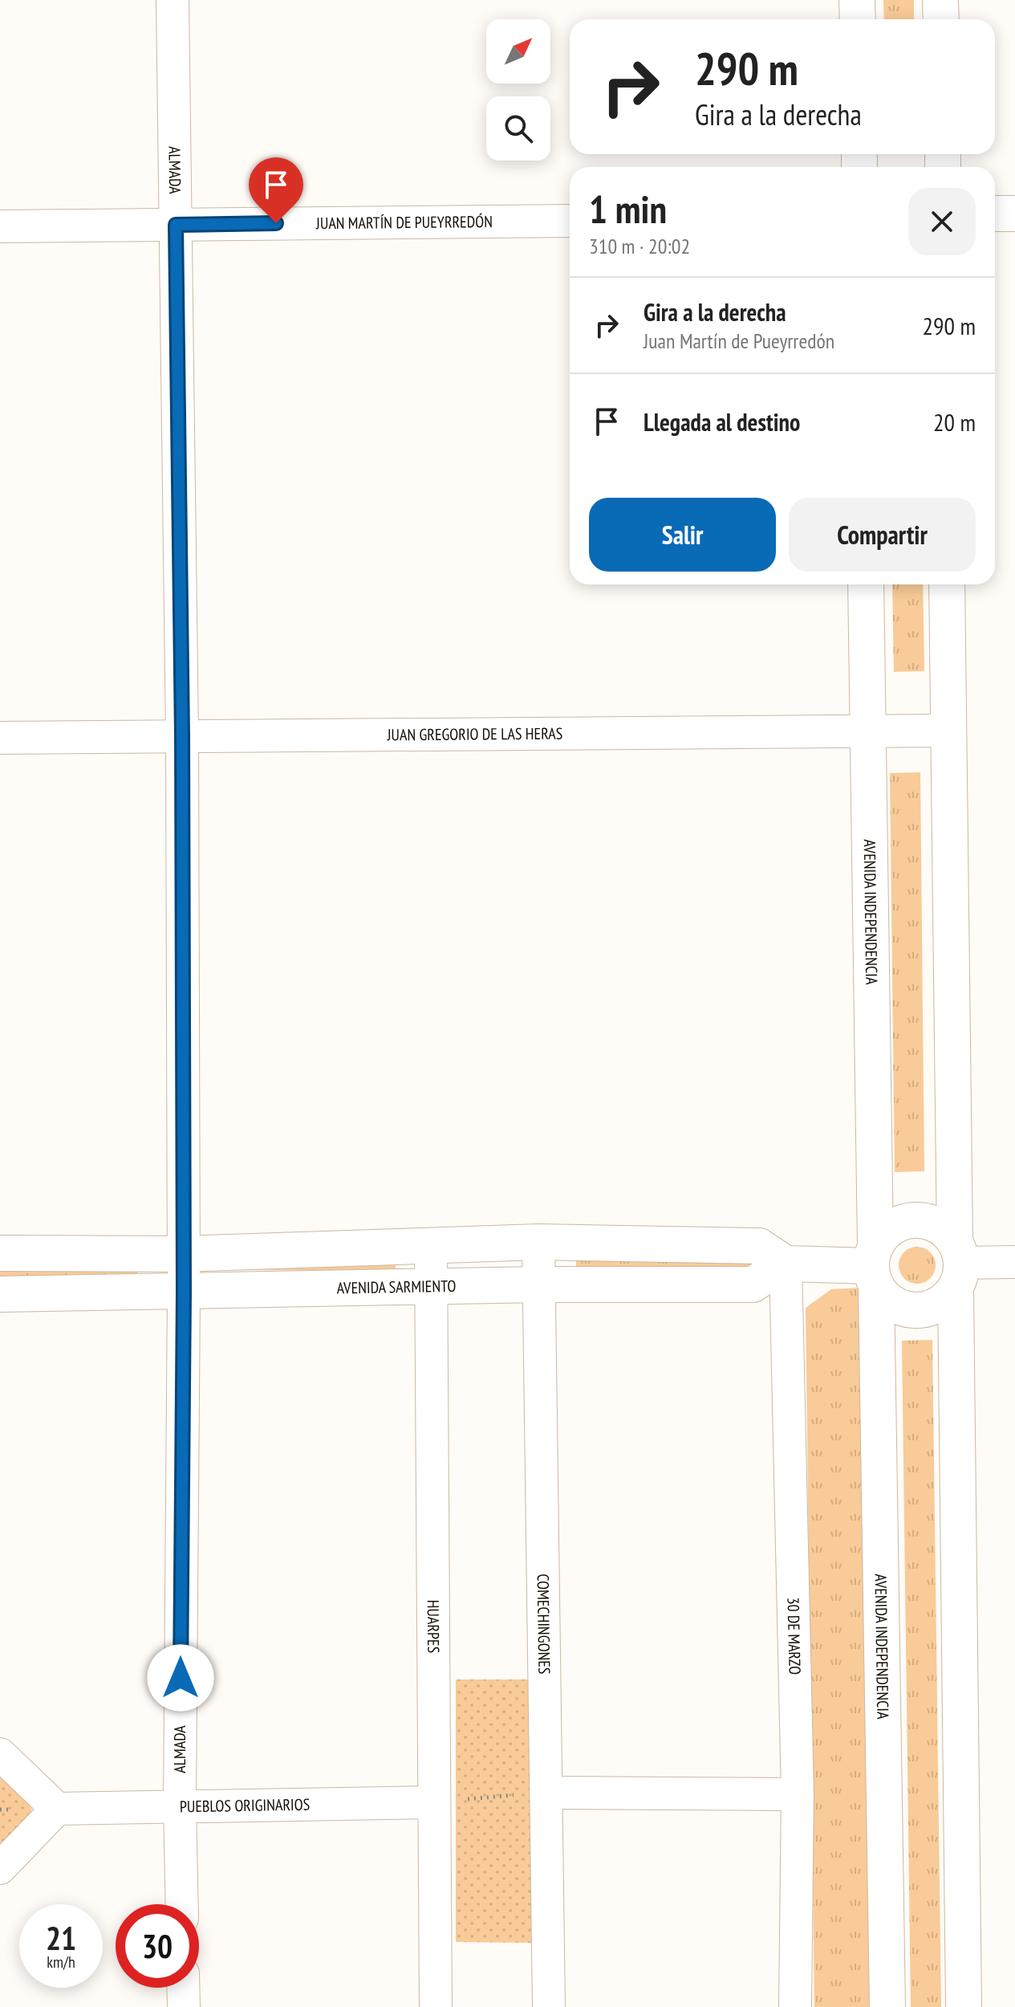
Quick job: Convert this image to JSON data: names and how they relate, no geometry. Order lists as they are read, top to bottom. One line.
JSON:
{"streets":{"main road":["AVENIDA INDEPENDENCIA","AVENIDA SARMIENTO"],"street":["ALMADA","JUAN MARTÍN DE PUEYRREDÓN","JUAN GREGORIO DE LAS HERAS","COMECHINGONES","HUARPES","30 DE MARZO","PUEBLOS ORIGINARIOS"]},"crossings":[["ALMADA","JUAN MARTÍN DE PUEYRREDÓN"],["ALMADA","JUAN GREGORIO DE LAS HERAS"],["ALMADA","AVENIDA SARMIENTO"],["ALMADA","PUEBLOS ORIGINARIOS"],["JUAN GREGORIO DE LAS HERAS","AVENIDA INDEPENDENCIA"],["AVENIDA SARMIENTO","COMECHINGONES"],["AVENIDA SARMIENTO","HUARPES"],["AVENIDA SARMIENTO","30 DE MARZO"],["HUARPES","PUEBLOS ORIGINARIOS"]],"north":"top right","page":{"turn":["290 m","Gira a la derecha"],"heading":["1 min","310 m · 20:02"],"list":[{"name":"Gira a la derecha","note":"Juan Martín de Pueyrredón","value":"290 m"},{"name":"Llegada al destino","value":"20 m"}],"buttons":["Salir","Compartir"],"speed":"21 km/h","limit":"30"}}
